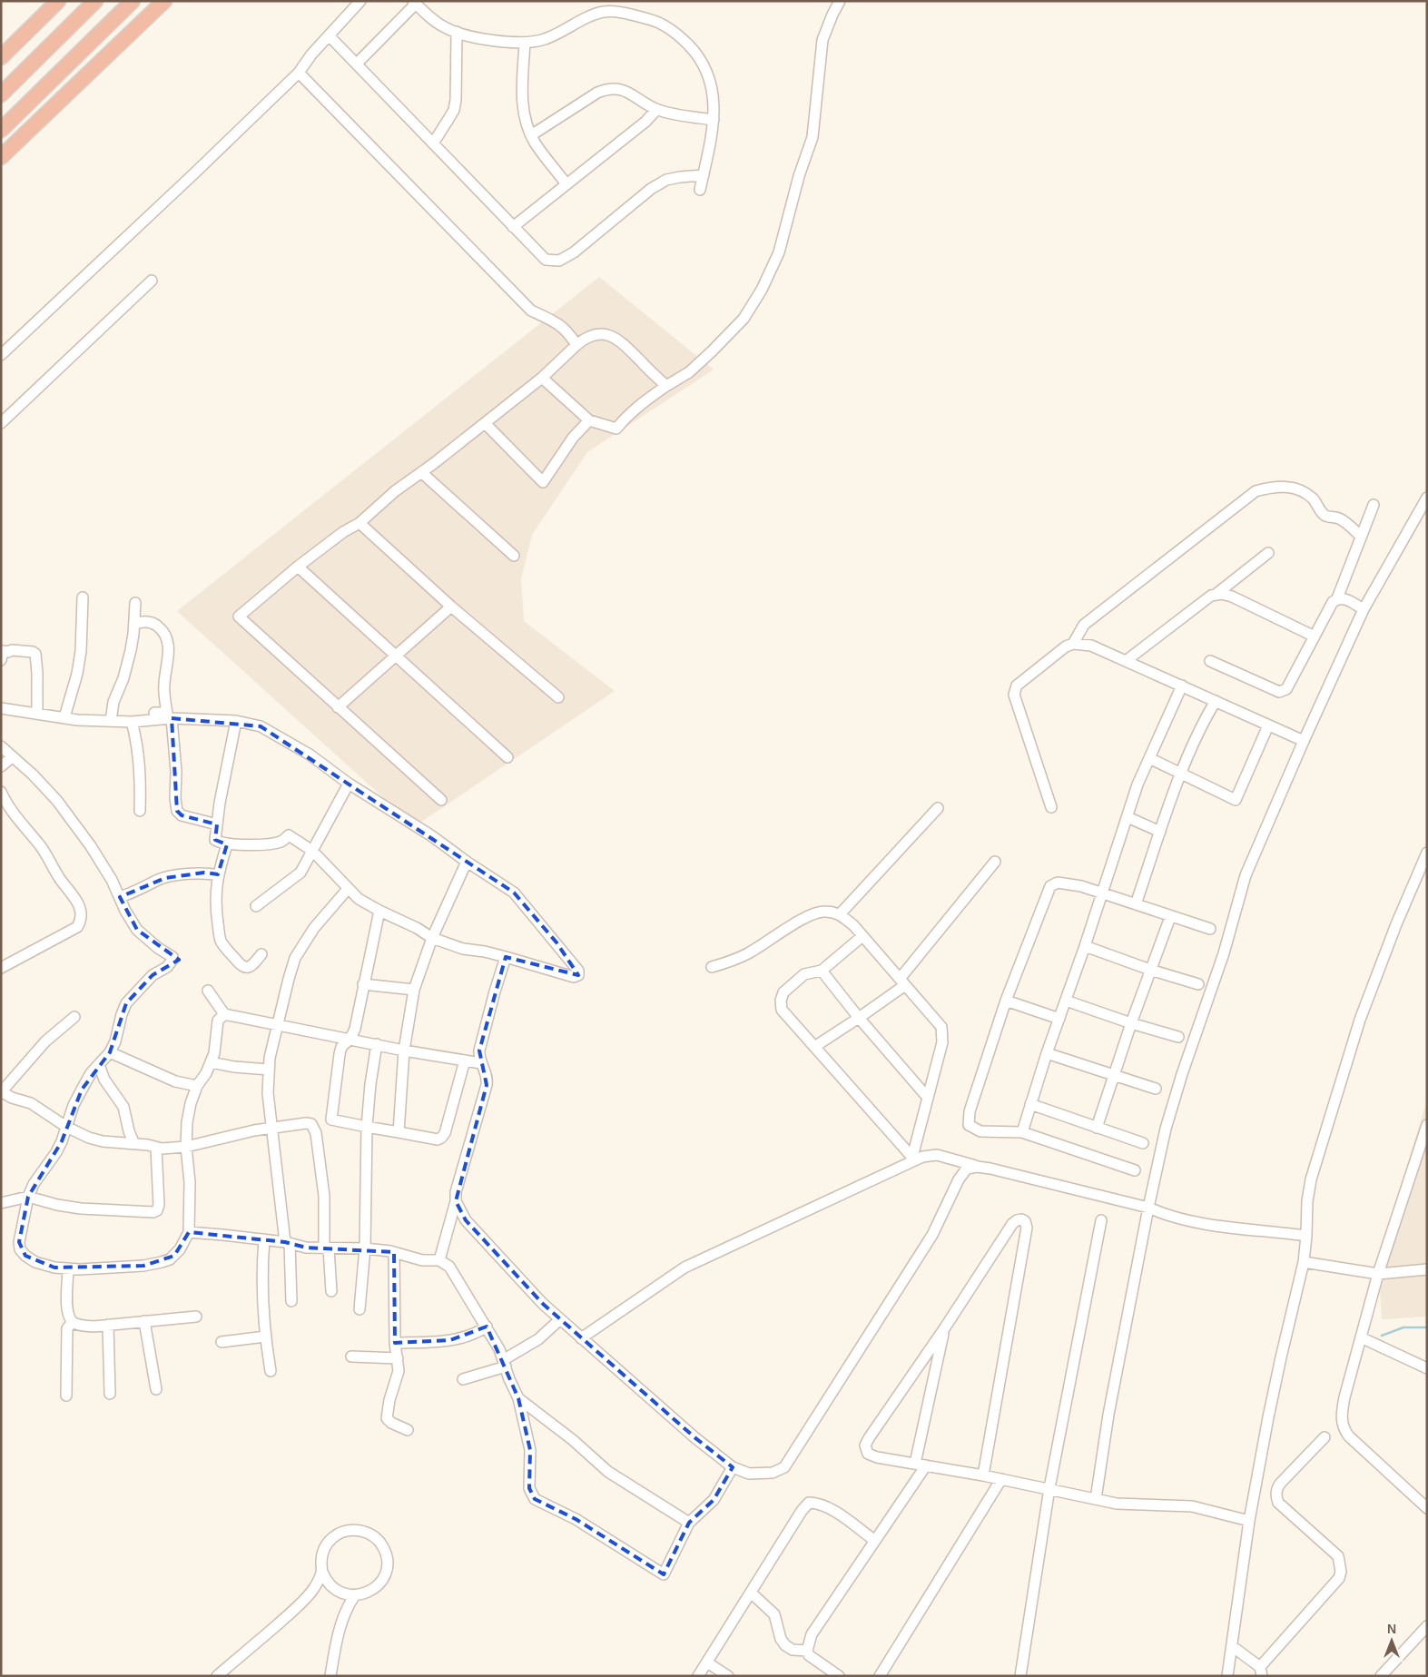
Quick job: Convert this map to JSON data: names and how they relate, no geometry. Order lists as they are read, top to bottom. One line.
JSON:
{"north":"top"}
